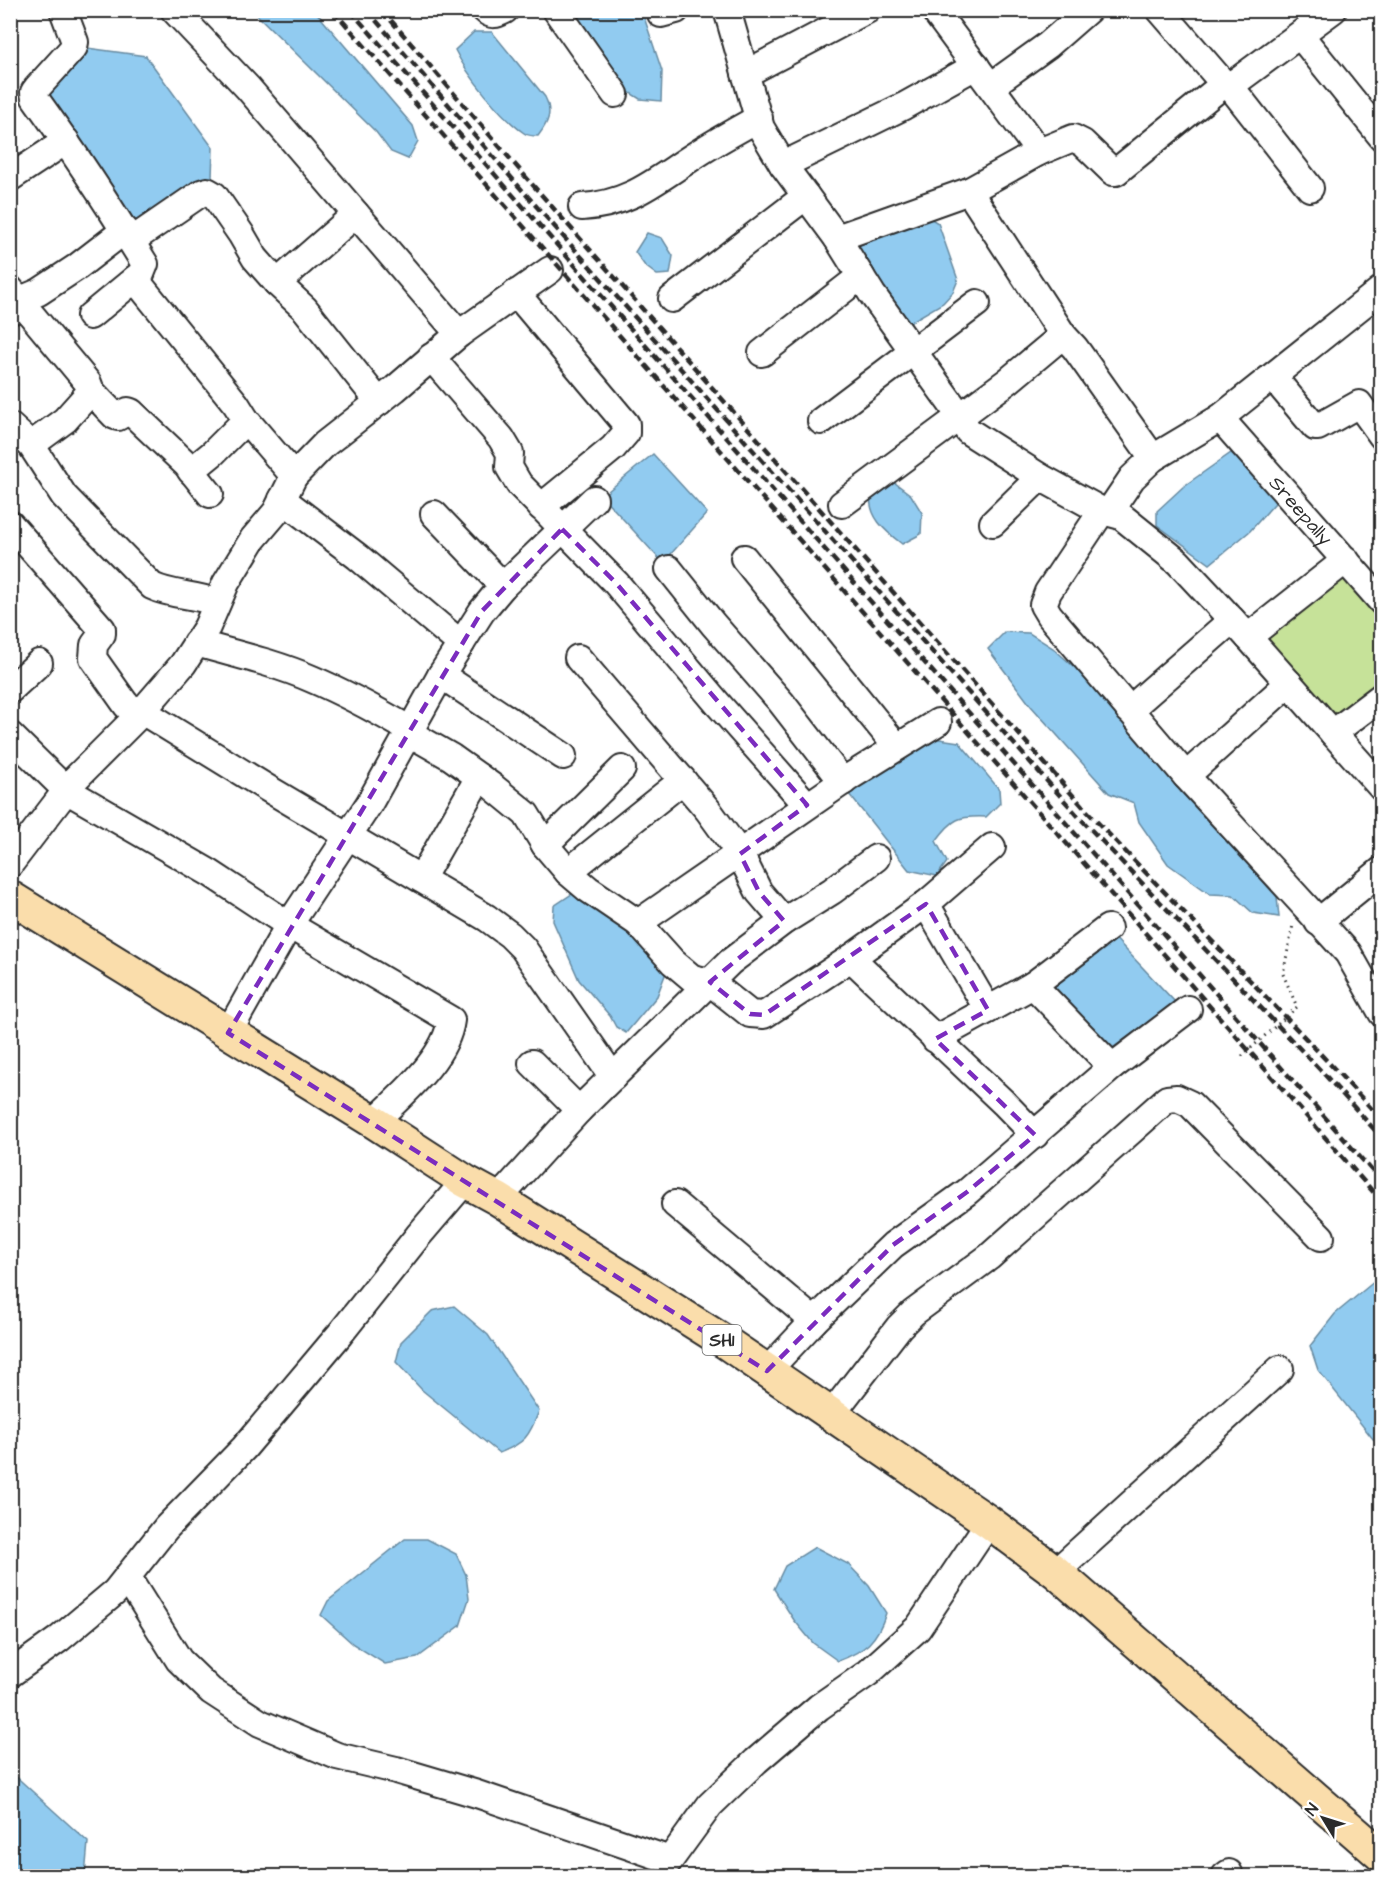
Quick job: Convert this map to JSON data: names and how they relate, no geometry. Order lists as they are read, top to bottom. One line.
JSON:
{"streets":{"main road":["SH1"],"street":["Sreepally"]},"north":"top left"}
